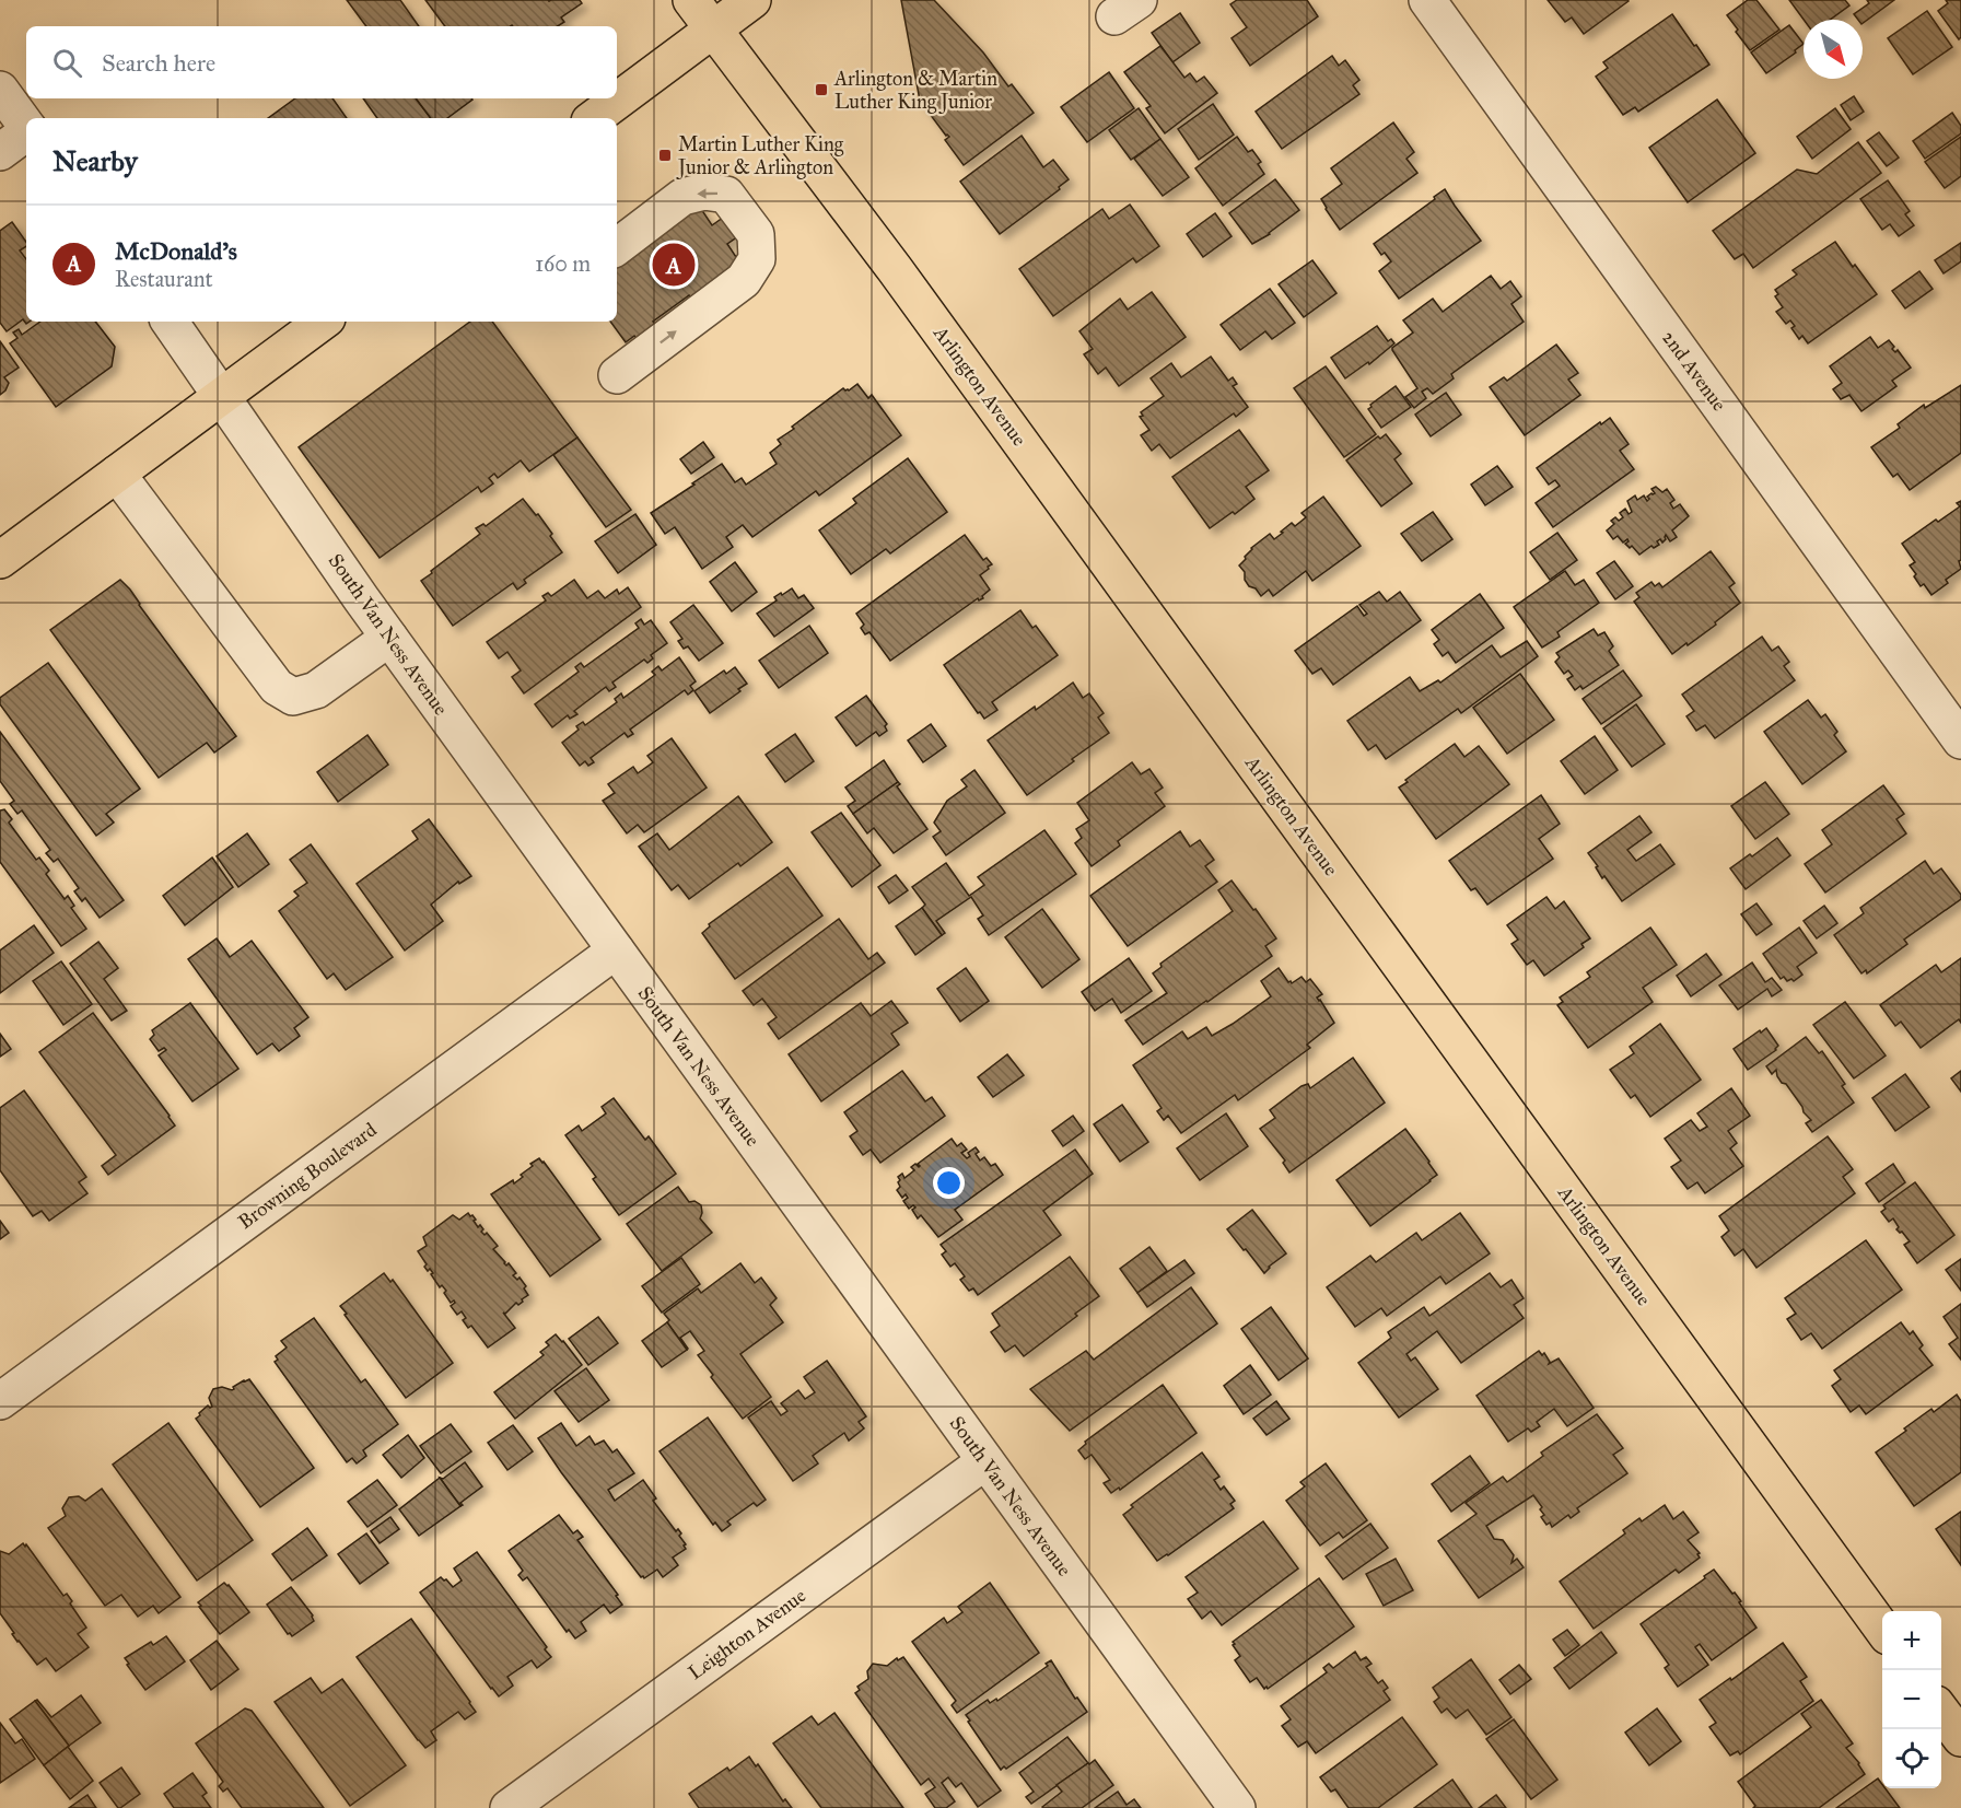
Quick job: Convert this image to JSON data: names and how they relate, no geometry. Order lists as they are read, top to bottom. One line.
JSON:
{"streets":{"main road":["Arlington Avenue"],"street":["2nd Avenue","South Van Ness Avenue","Browning Boulevard","Leighton Avenue"]},"crossings":[["South Van Ness Avenue","Browning Boulevard"],["South Van Ness Avenue","Leighton Avenue"]],"places":{"transit":["Arlington & Martin Luther King Junior","Martin Luther King Junior & Arlington"]},"north":"bottom right","page":{"search":"Search here","heading":"Nearby","list":[{"mark":"A","name":"McDonald's","note":"Restaurant","value":"160 m"}],"pins":"A","map_buttons":["+","−"]}}
